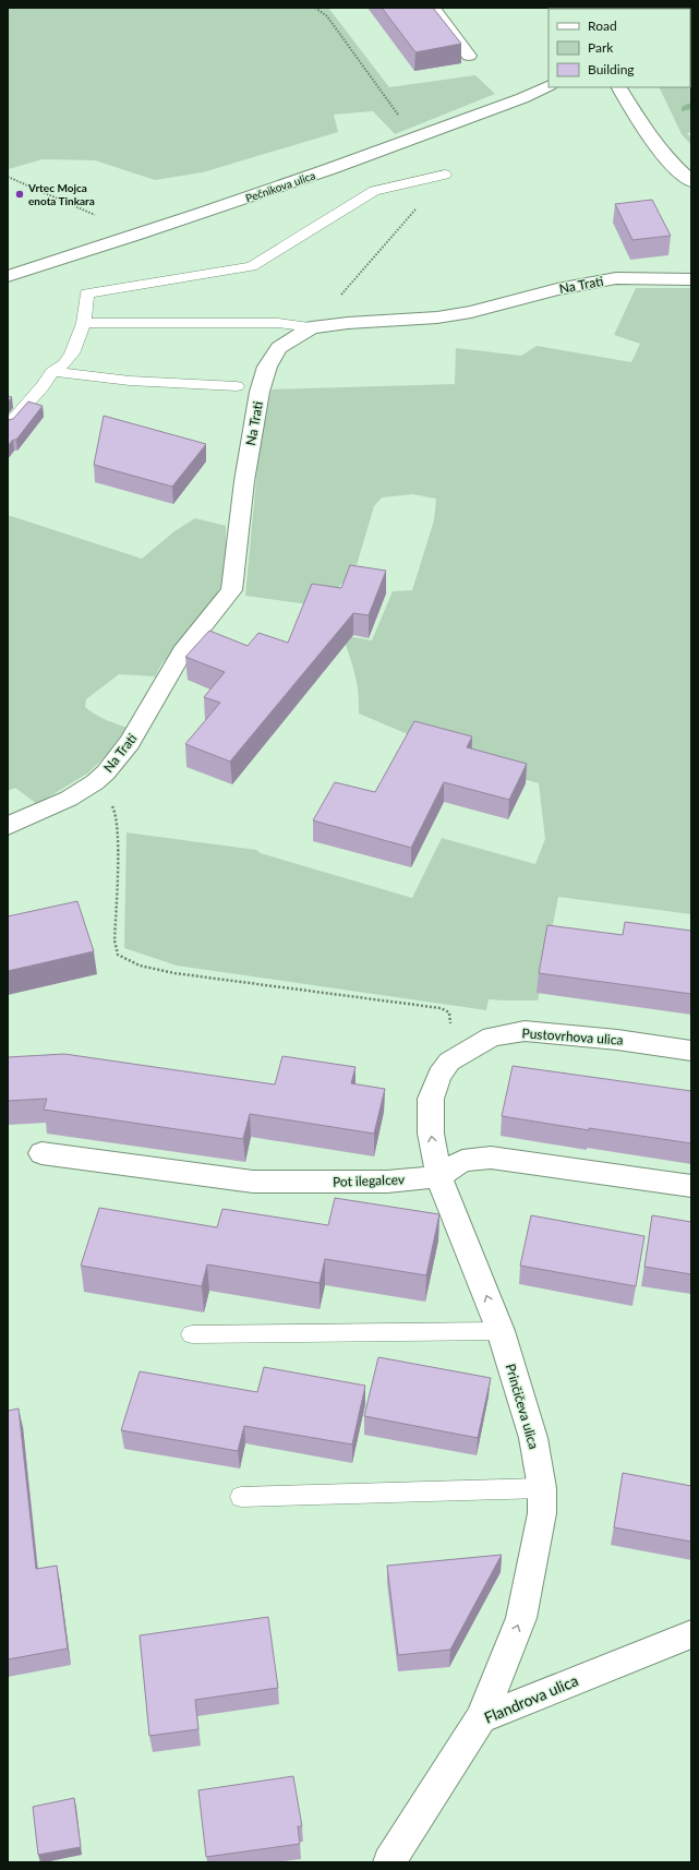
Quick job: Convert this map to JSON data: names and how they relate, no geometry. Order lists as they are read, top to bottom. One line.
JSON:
{"streets":{"street":["Pečnikova ulica","Na Trati","Pustovrhova ulica","Pot ilegalcev","Prinčičeva ulica","Flandrova ulica"]},"crossings":[["Pustovrhova ulica","Prinčičeva ulica"],["Pot ilegalcev","Prinčičeva ulica"],["Prinčičeva ulica","Flandrova ulica"]],"one_way":["Prinčičeva ulica"],"places":["Vrtec Mojca enota Tinkara"],"legend":["Road","Park","Building"]}
